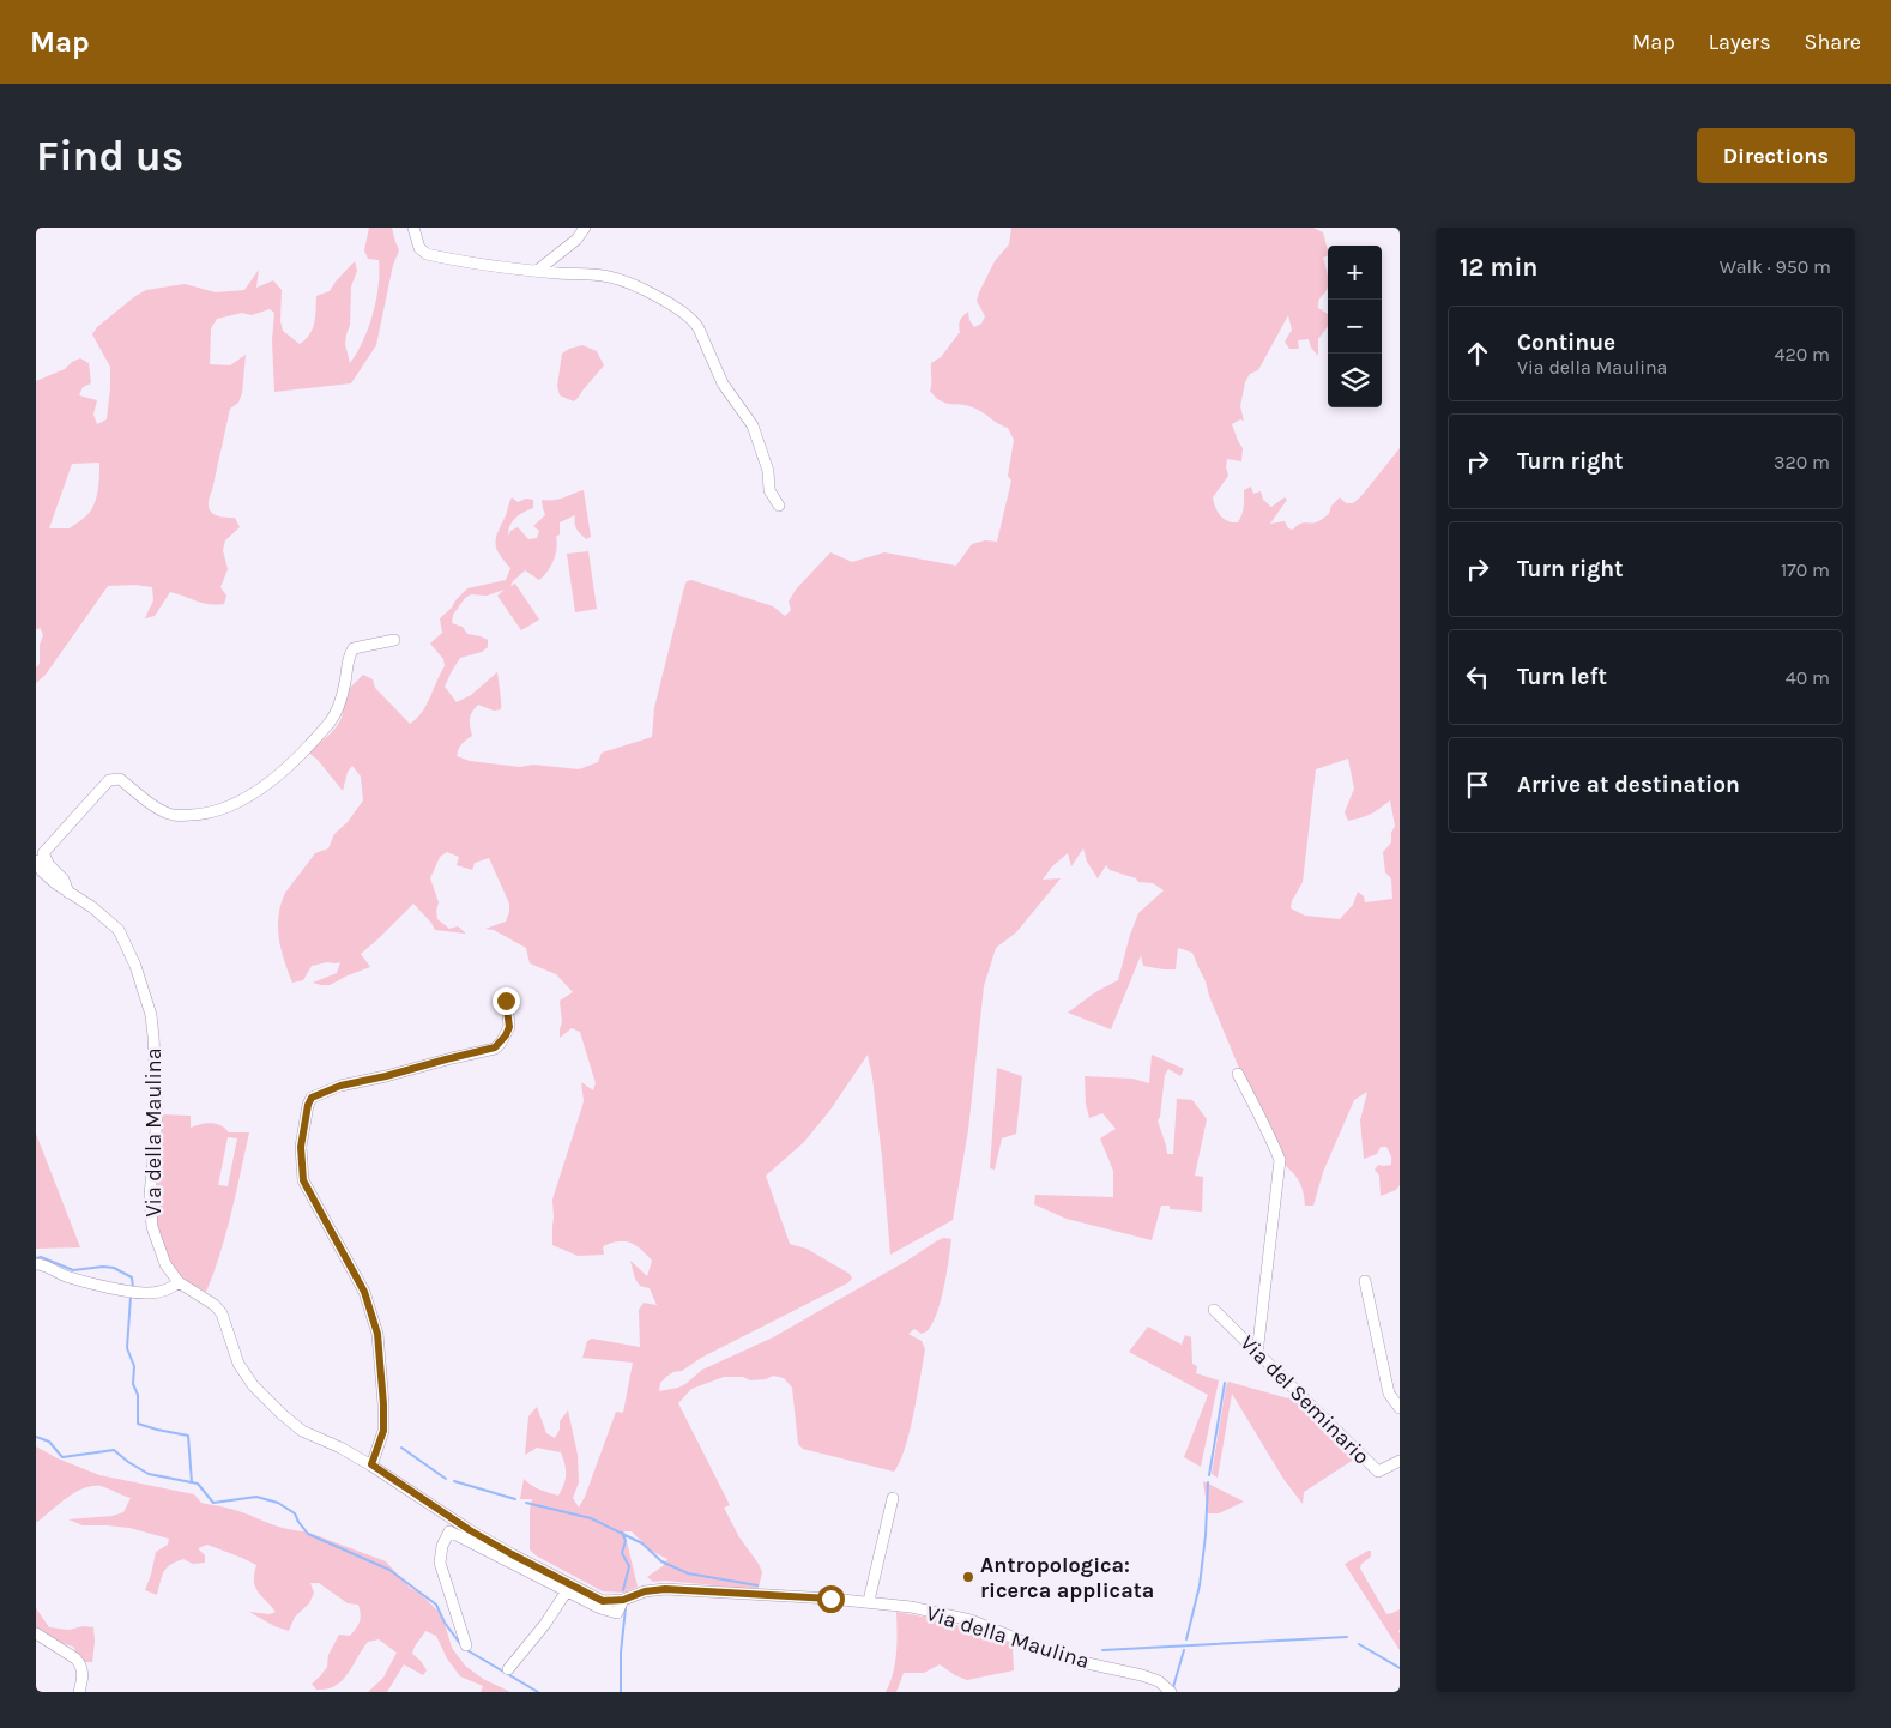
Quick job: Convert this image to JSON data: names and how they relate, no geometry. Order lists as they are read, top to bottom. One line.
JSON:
{"streets":{"street":["Via della Maulina","Via del Seminario"]},"places":["Antropologica: ricerca applicata"],"page":{"header":"Map","nav":["Map","Layers","Share"],"buttons":"Directions","title":"Find us","heading":["12 min","Walk · 950 m"],"map_buttons":["+","−"],"list":[["Continue","Via della Maulina","420 m"],["Turn right","320 m"],["Turn right","170 m"],["Turn left","40 m"],"Arrive at destination"]}}
